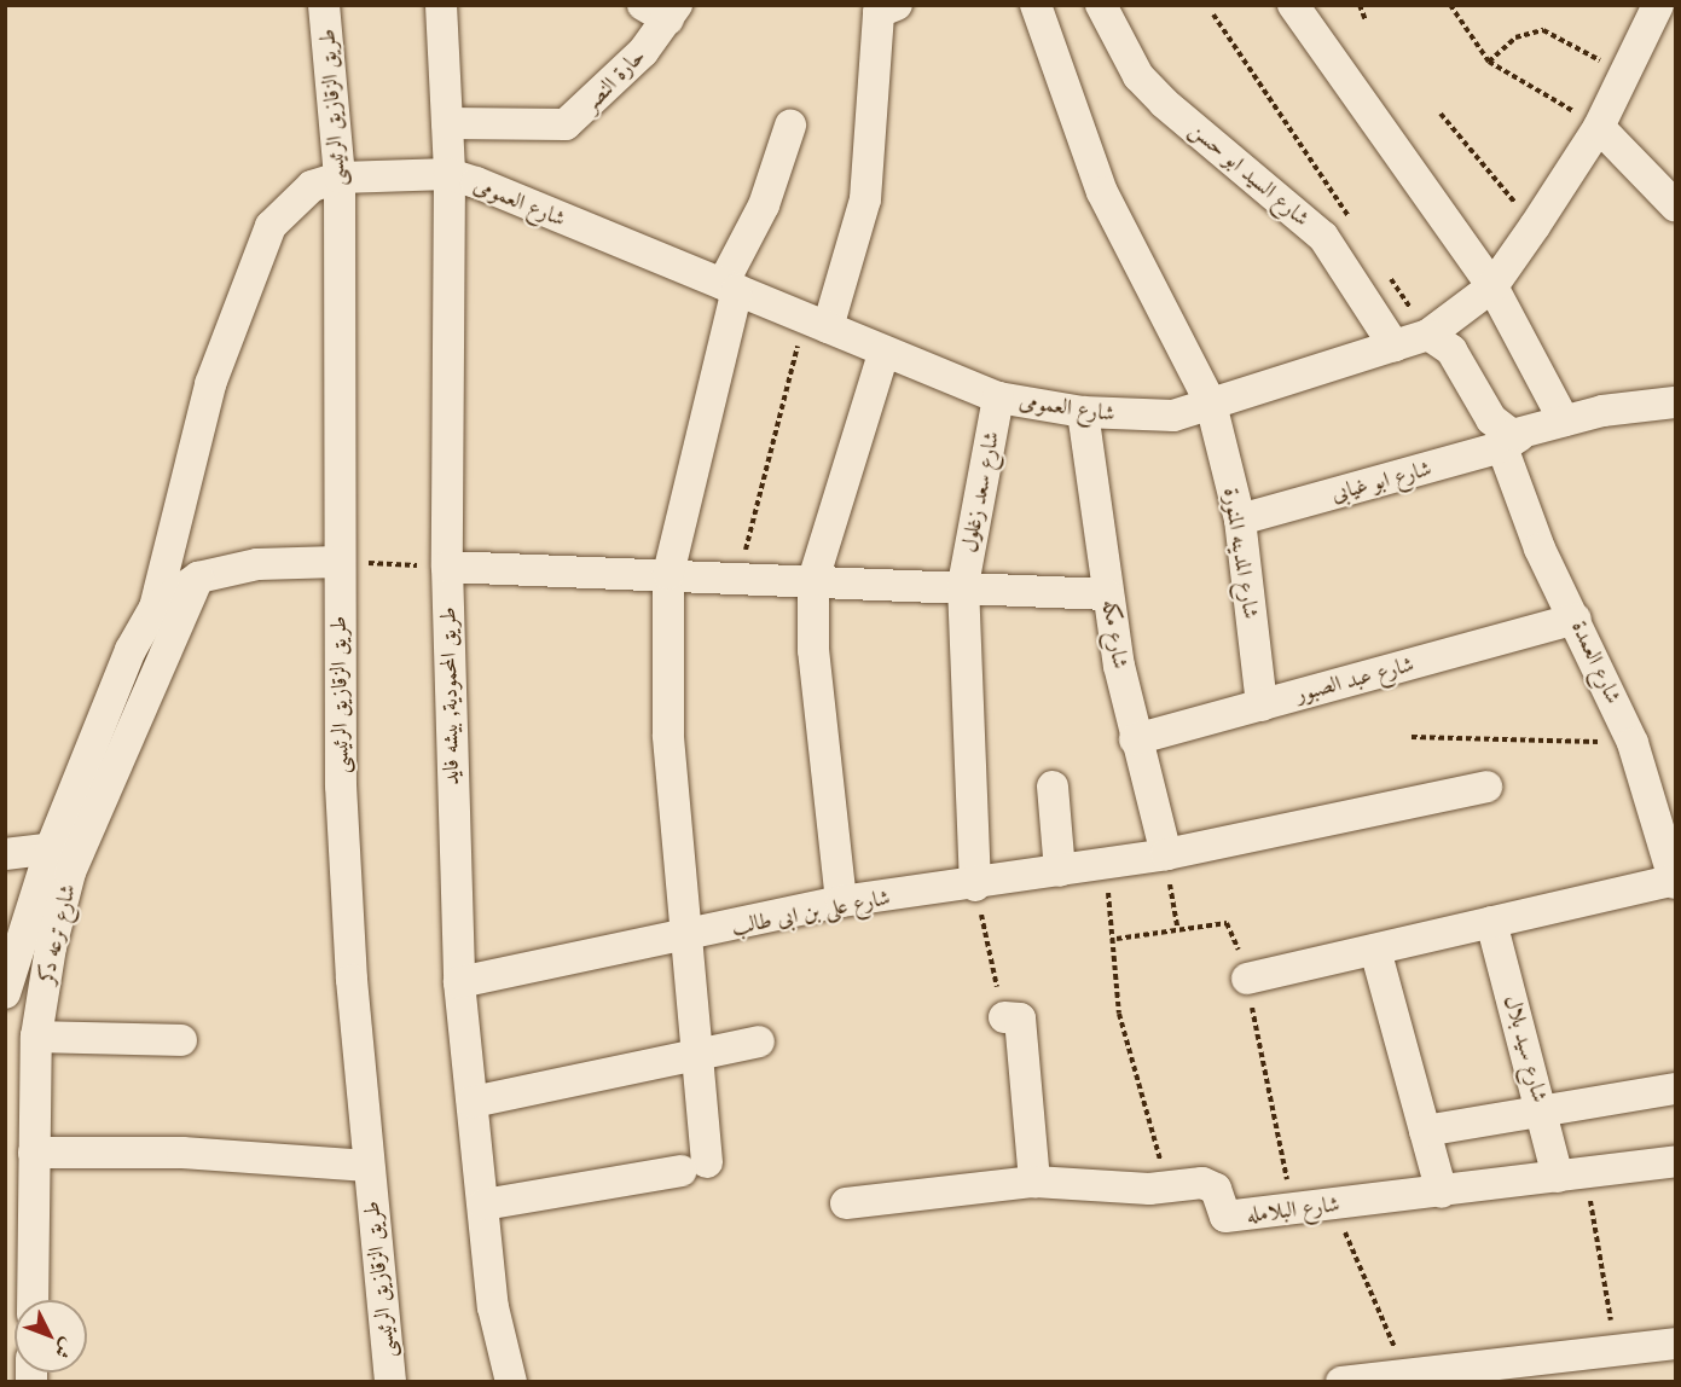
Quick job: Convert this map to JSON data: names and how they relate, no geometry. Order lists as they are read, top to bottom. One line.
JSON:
{"streets":{"street":["حارة النصر","طريق الزقازيق الرئيسى","شارع السيد ابو حسن","شارع العمومى","شارع ابو غيابى","شارع سعد زغلول","شارع المدينه المنورة","شارع مكه","شارع العمدة","شارع عبد الصبور","طريق المحمودية, بيشه فايد","شارع على بن ابى طالب","شارع ترعه دكر","شارع سيد بلال","شارع البلامله"]},"crossings":[["حارة النصر","طريق المحمودية, بيشه فايد"],["طريق الزقازيق الرئيسى","شارع ترعه دكر"],["شارع السيد ابو حسن","شارع العمومى"],["شارع العمومى","شارع سعد زغلول"],["شارع العمومى","شارع المدينه المنورة"],["شارع العمومى","شارع مكه"],["شارع العمومى","طريق المحمودية, بيشه فايد"],["شارع ابو غيابى","شارع المدينه المنورة"],["شارع ابو غيابى","شارع العمدة"],["شارع سعد زغلول","شارع على بن ابى طالب"],["شارع المدينه المنورة","شارع عبد الصبور"],["شارع مكه","شارع عبد الصبور"],["شارع مكه","شارع على بن ابى طالب"],["شارع العمدة","شارع عبد الصبور"],["طريق المحمودية, بيشه فايد","شارع على بن ابى طالب"],["شارع سيد بلال","شارع البلامله"]],"north":"bottom right"}
